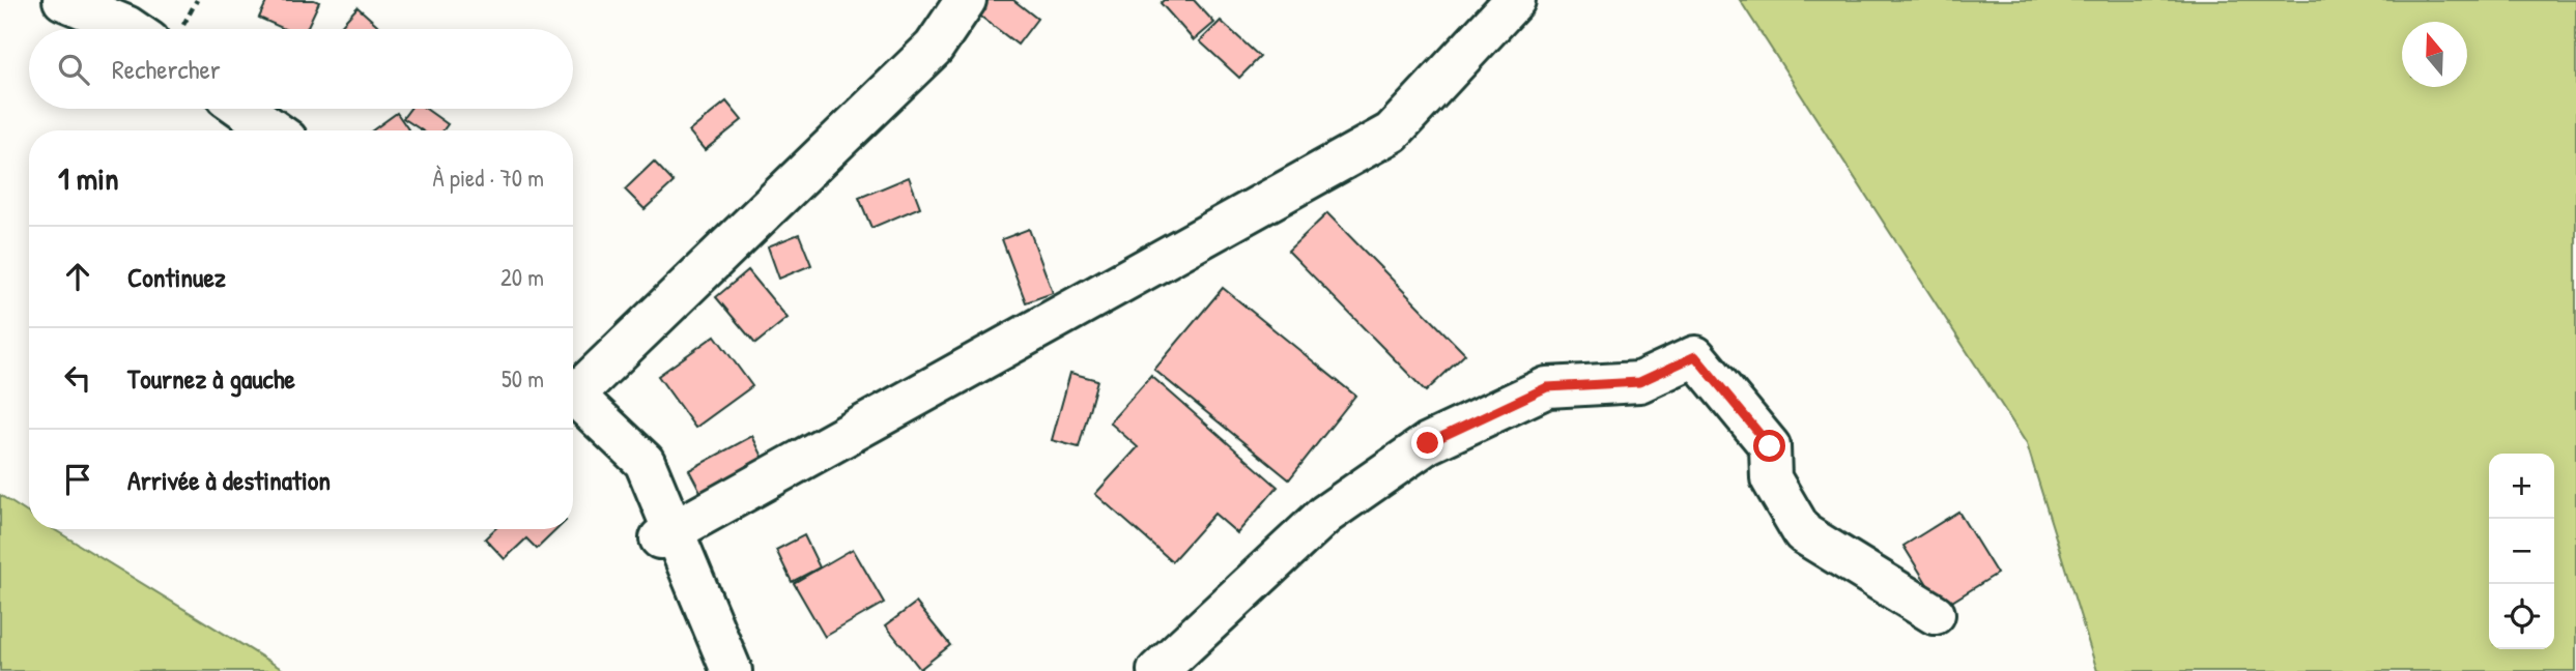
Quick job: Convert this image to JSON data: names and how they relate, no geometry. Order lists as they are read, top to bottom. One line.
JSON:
{"north":"top","page":{"search":"Rechercher","heading":["1 min","À pied · 70 m"],"list":[["Continuez","20 m"],["Tournez à gauche","50 m"],"Arrivée à destination"],"map_buttons":["+","−"]}}
